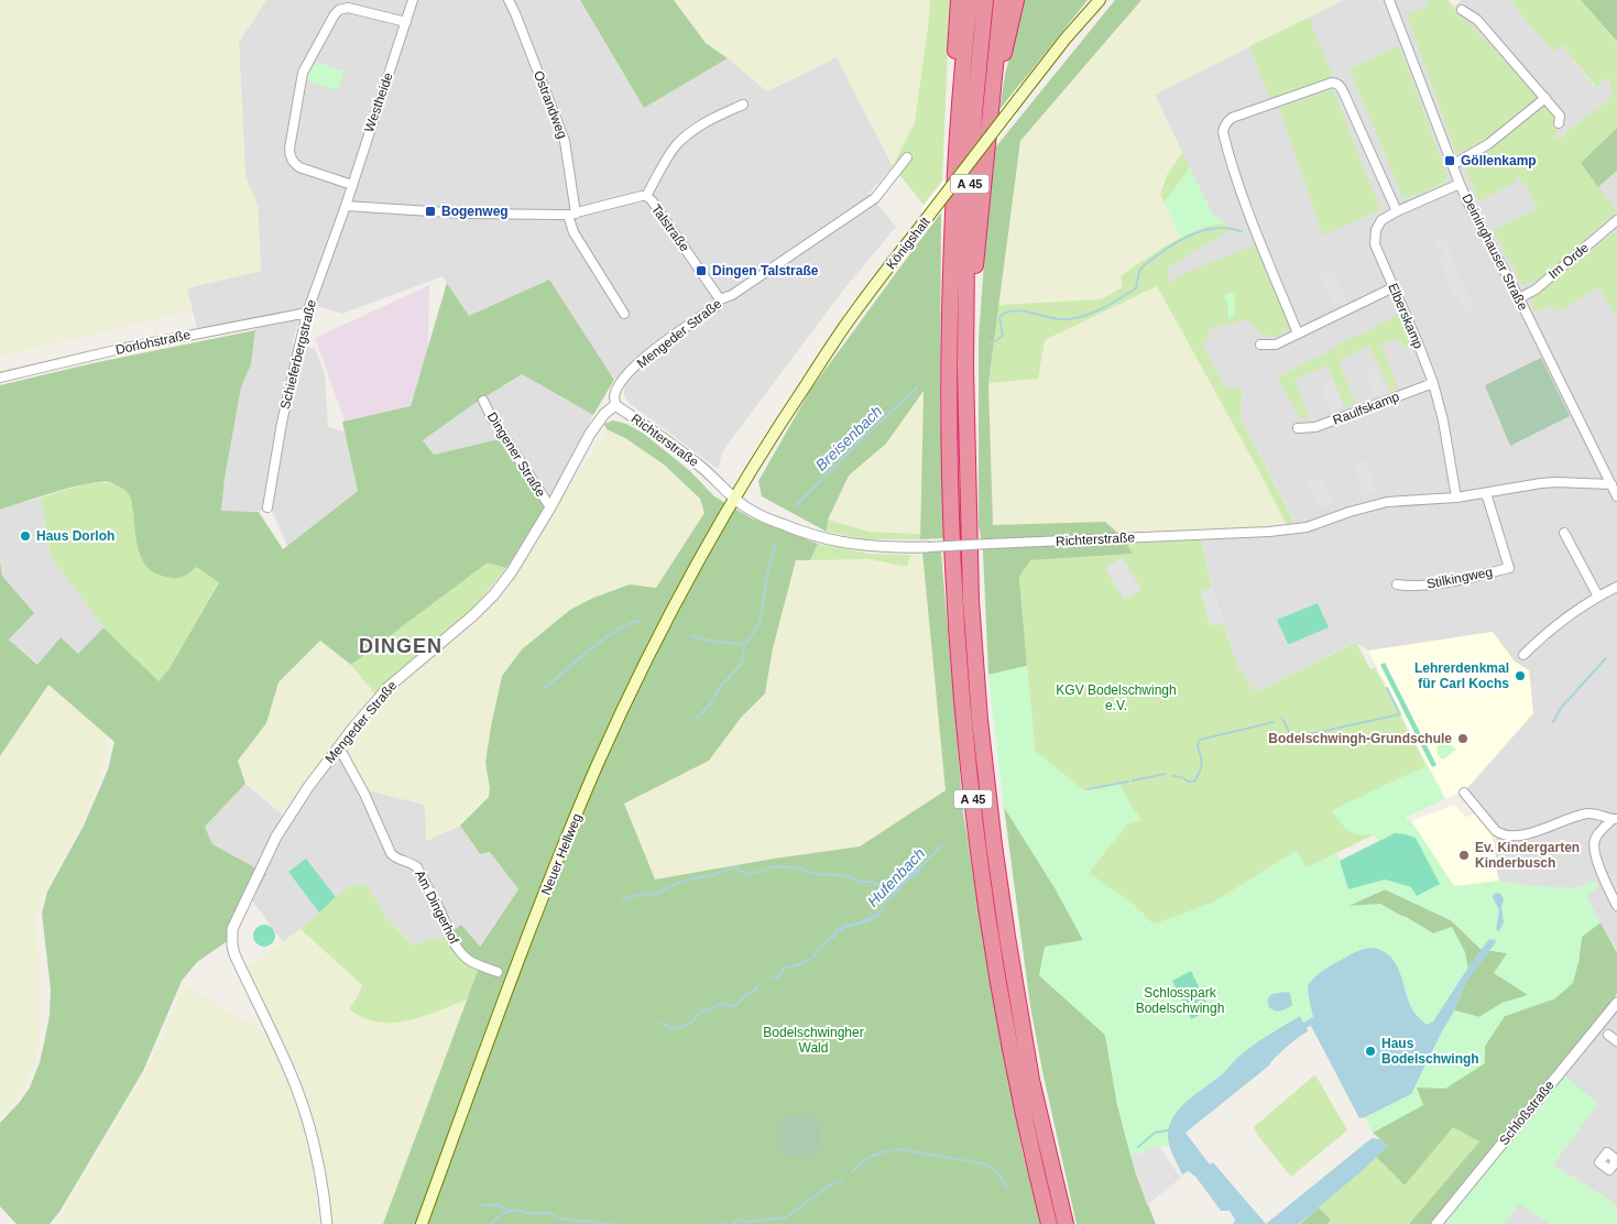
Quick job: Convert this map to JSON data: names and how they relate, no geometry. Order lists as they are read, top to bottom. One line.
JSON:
{"streets":{"highway":["A 45"],"main road":["Königshalt","Neuer Hellweg"],"street":["Westheide","Ostrandweg","Talstraße","Deininghauser Straße","Im Orde","Elberskamp","Mengeder Straße","Dorlohstraße","Schieferbergstraße","Raulfskamp","Richterstraße","Dingener Straße","Stilkingweg","Am Dingerhof","Schloßstraße"]},"crossings":[["Westheide","Talstraße"],["Westheide","Schieferbergstraße"],["Ostrandweg","Talstraße"],["Talstraße","Mengeder Straße"],["Talstraße","Schieferbergstraße"],["Königshalt","Richterstraße"],["Königshalt","Neuer Hellweg"],["Deininghauser Straße","Im Orde"],["Deininghauser Straße","Elberskamp"],["Deininghauser Straße","Richterstraße"],["Elberskamp","Raulfskamp"],["Elberskamp","Richterstraße"],["Mengeder Straße","Richterstraße"],["Mengeder Straße","Dingener Straße"],["Mengeder Straße","Am Dingerhof"],["Dorlohstraße","Schieferbergstraße"],["Richterstraße","Stilkingweg"],["Richterstraße","Neuer Hellweg"]],"districts":["DINGEN"],"water":["Breisenbach","Hufenbach"],"parks":["KGV Bodelschwingh e.V.","Schlosspark Bodelschwingh","Bodelschwingher Wald"],"places":{"transit":["Göllenkamp","Bogenweg","Dingen Talstraße"],"other":["Haus Dorloh","Lehrerdenkmal für Carl Kochs","Bodelschwingh-Grundschule","Ev. Kindergarten Kinderbusch","Haus Bodelschwingh"]}}
